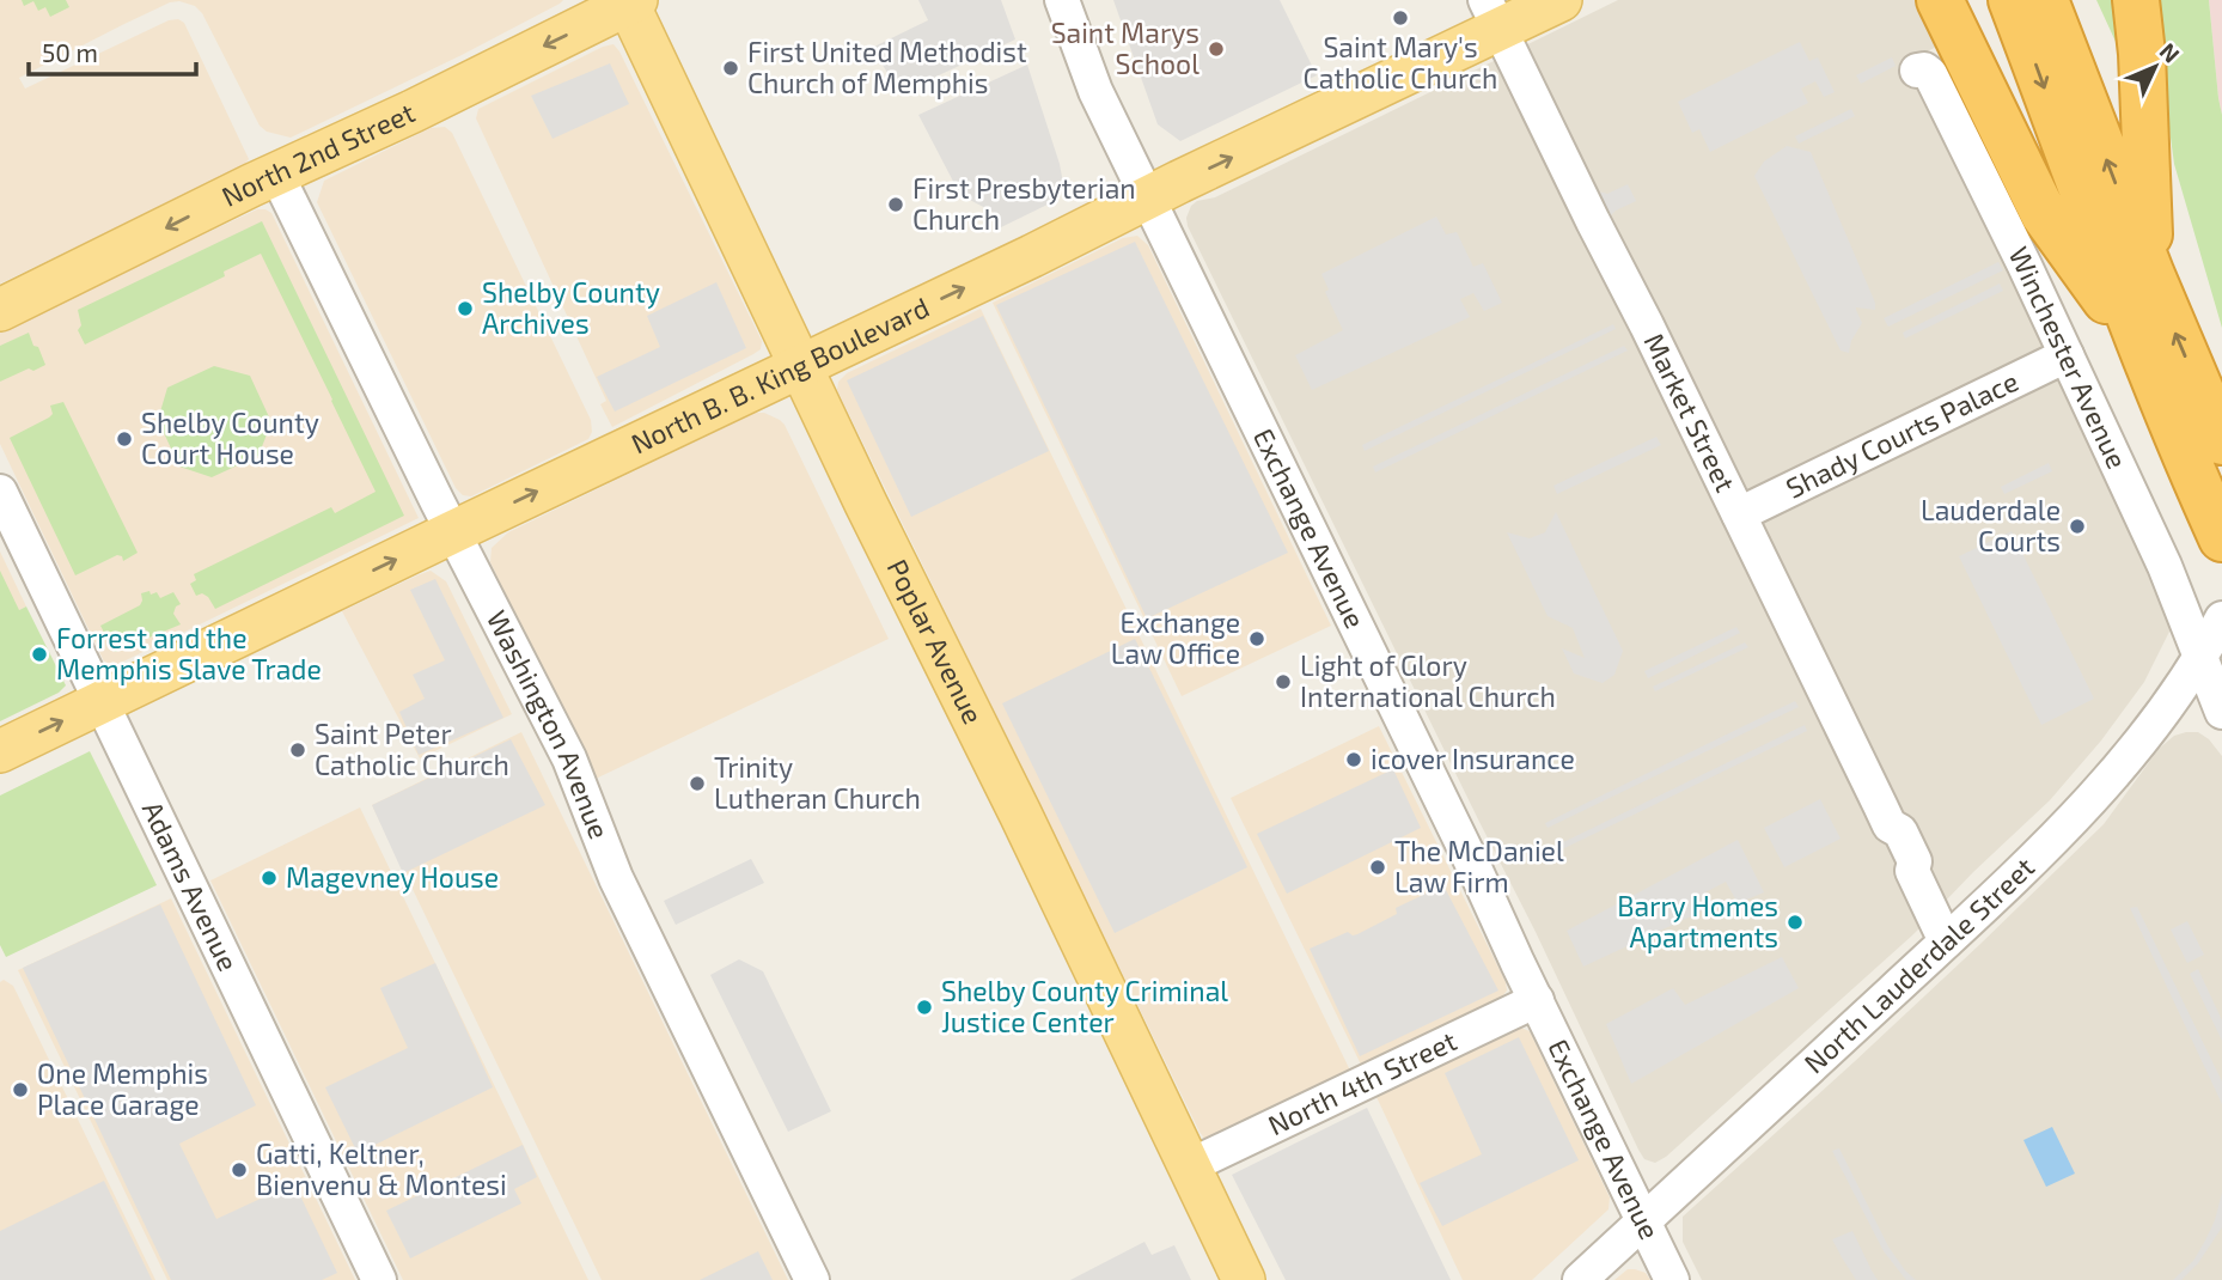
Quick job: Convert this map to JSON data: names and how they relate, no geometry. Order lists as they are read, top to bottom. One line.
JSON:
{"streets":{"main road":["North 2nd Street","North B. B. King Boulevard","Poplar Avenue"],"street":["Winchester Avenue","Market Street","Shady Courts Palace","Exchange Avenue","Washington Avenue","Adams Avenue","North Lauderdale Street","North 4th Street"]},"crossings":[["North 2nd Street","Poplar Avenue"],["North 2nd Street","Washington Avenue"],["Winchester Avenue","Shady Courts Palace"],["Winchester Avenue","North Lauderdale Street"],["North B. B. King Boulevard","Market Street"],["North B. B. King Boulevard","Exchange Avenue"],["North B. B. King Boulevard","Poplar Avenue"],["North B. B. King Boulevard","Washington Avenue"],["North B. B. King Boulevard","Adams Avenue"],["Market Street","Shady Courts Palace"],["Market Street","North Lauderdale Street"],["Exchange Avenue","North Lauderdale Street"],["Exchange Avenue","North 4th Street"],["Poplar Avenue","North 4th Street"]],"one_way":["North 2nd Street","North B. B. King Boulevard"],"places":["Saint Mary's Catholic Church","Saint Marys School","First United Methodist Church of Memphis","First Presbyterian Church","Shelby County Archives","Shelby County Court House","Lauderdale Courts","Exchange Law Office","Forrest and the Memphis Slave Trade","Light of Glory International Church","Saint Peter Catholic Church","icover Insurance","Trinity Lutheran Church","The McDaniel Law Firm","Magevney House","Barry Homes Apartments","Shelby County Criminal Justice Center","One Memphis Place Garage","Gatti, Keltner, Bienvenu & Montesi"],"scale_bar":"50 m","north":"top right"}
